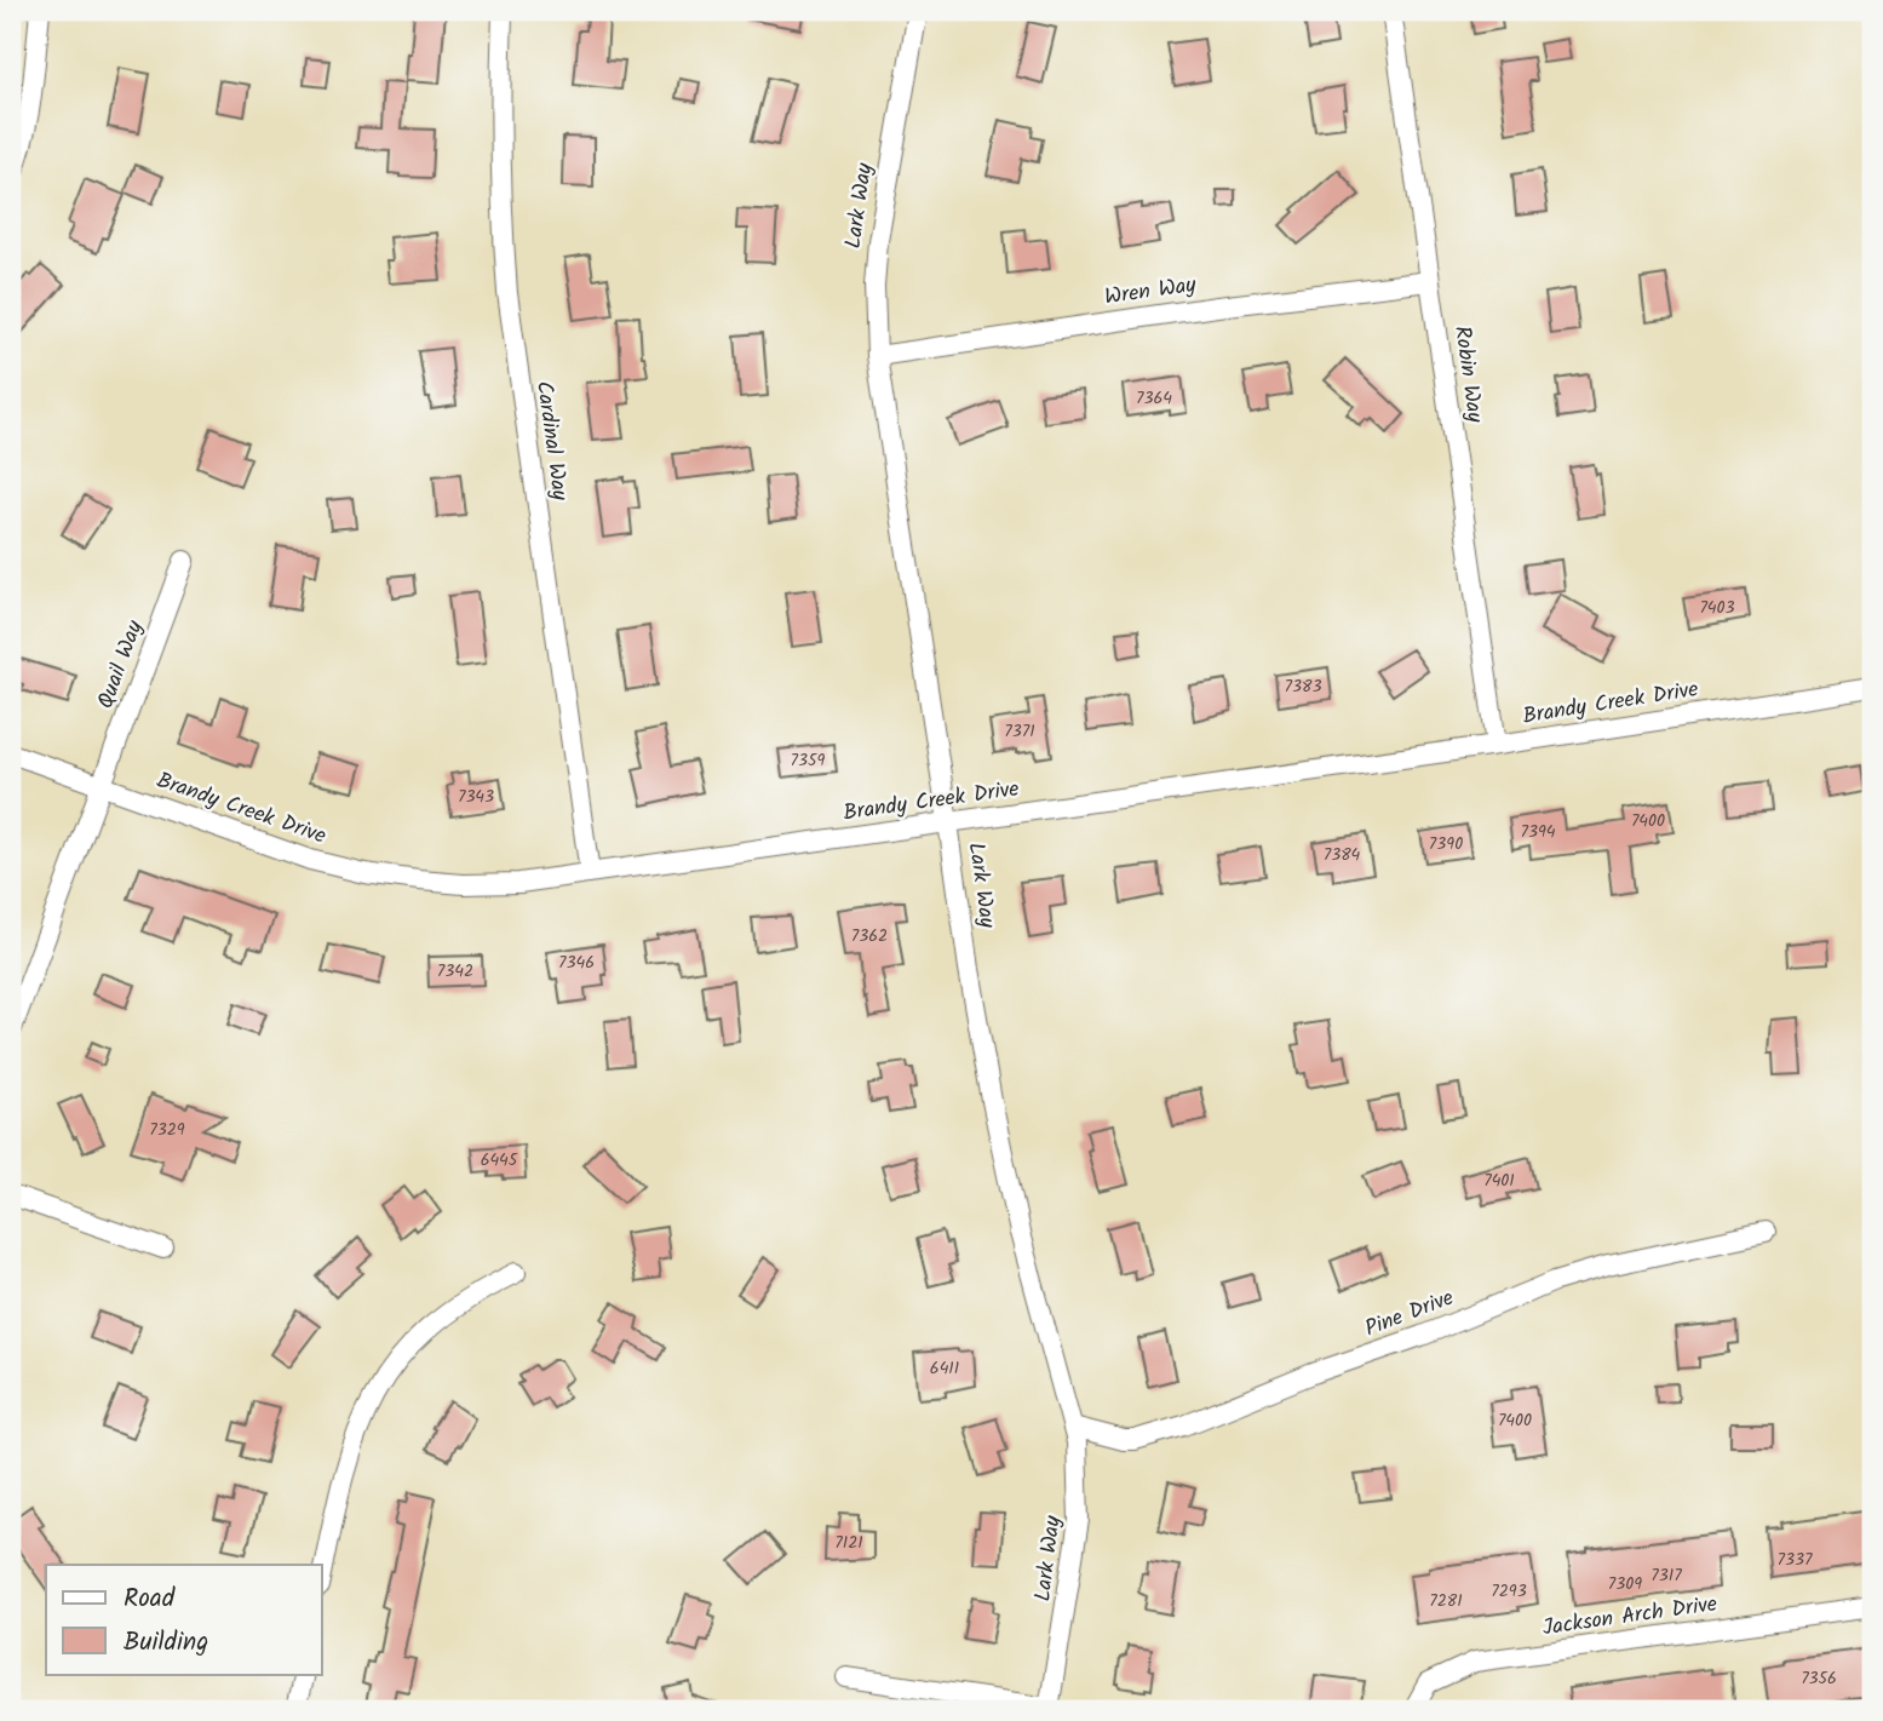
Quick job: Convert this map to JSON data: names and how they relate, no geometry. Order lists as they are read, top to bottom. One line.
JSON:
{"streets":{"street":["Lark Way","Wren Way","Robin Way","Cardinal Way","Quail Way","Brandy Creek Drive","Pine Drive","Jackson Arch Drive"]},"crossings":[["Lark Way","Wren Way"],["Lark Way","Brandy Creek Drive"],["Lark Way","Pine Drive"],["Wren Way","Robin Way"],["Robin Way","Brandy Creek Drive"],["Cardinal Way","Brandy Creek Drive"],["Quail Way","Brandy Creek Drive"]],"house_numbers":["7364","7403","7383","7371","7359","7343","7400","7394","7390","7384","7362","7346","7342","7329","6445","7401","6411","7400","7121","7337","7317","7309","7293","7281","7356"],"legend":["Road","Building"]}
